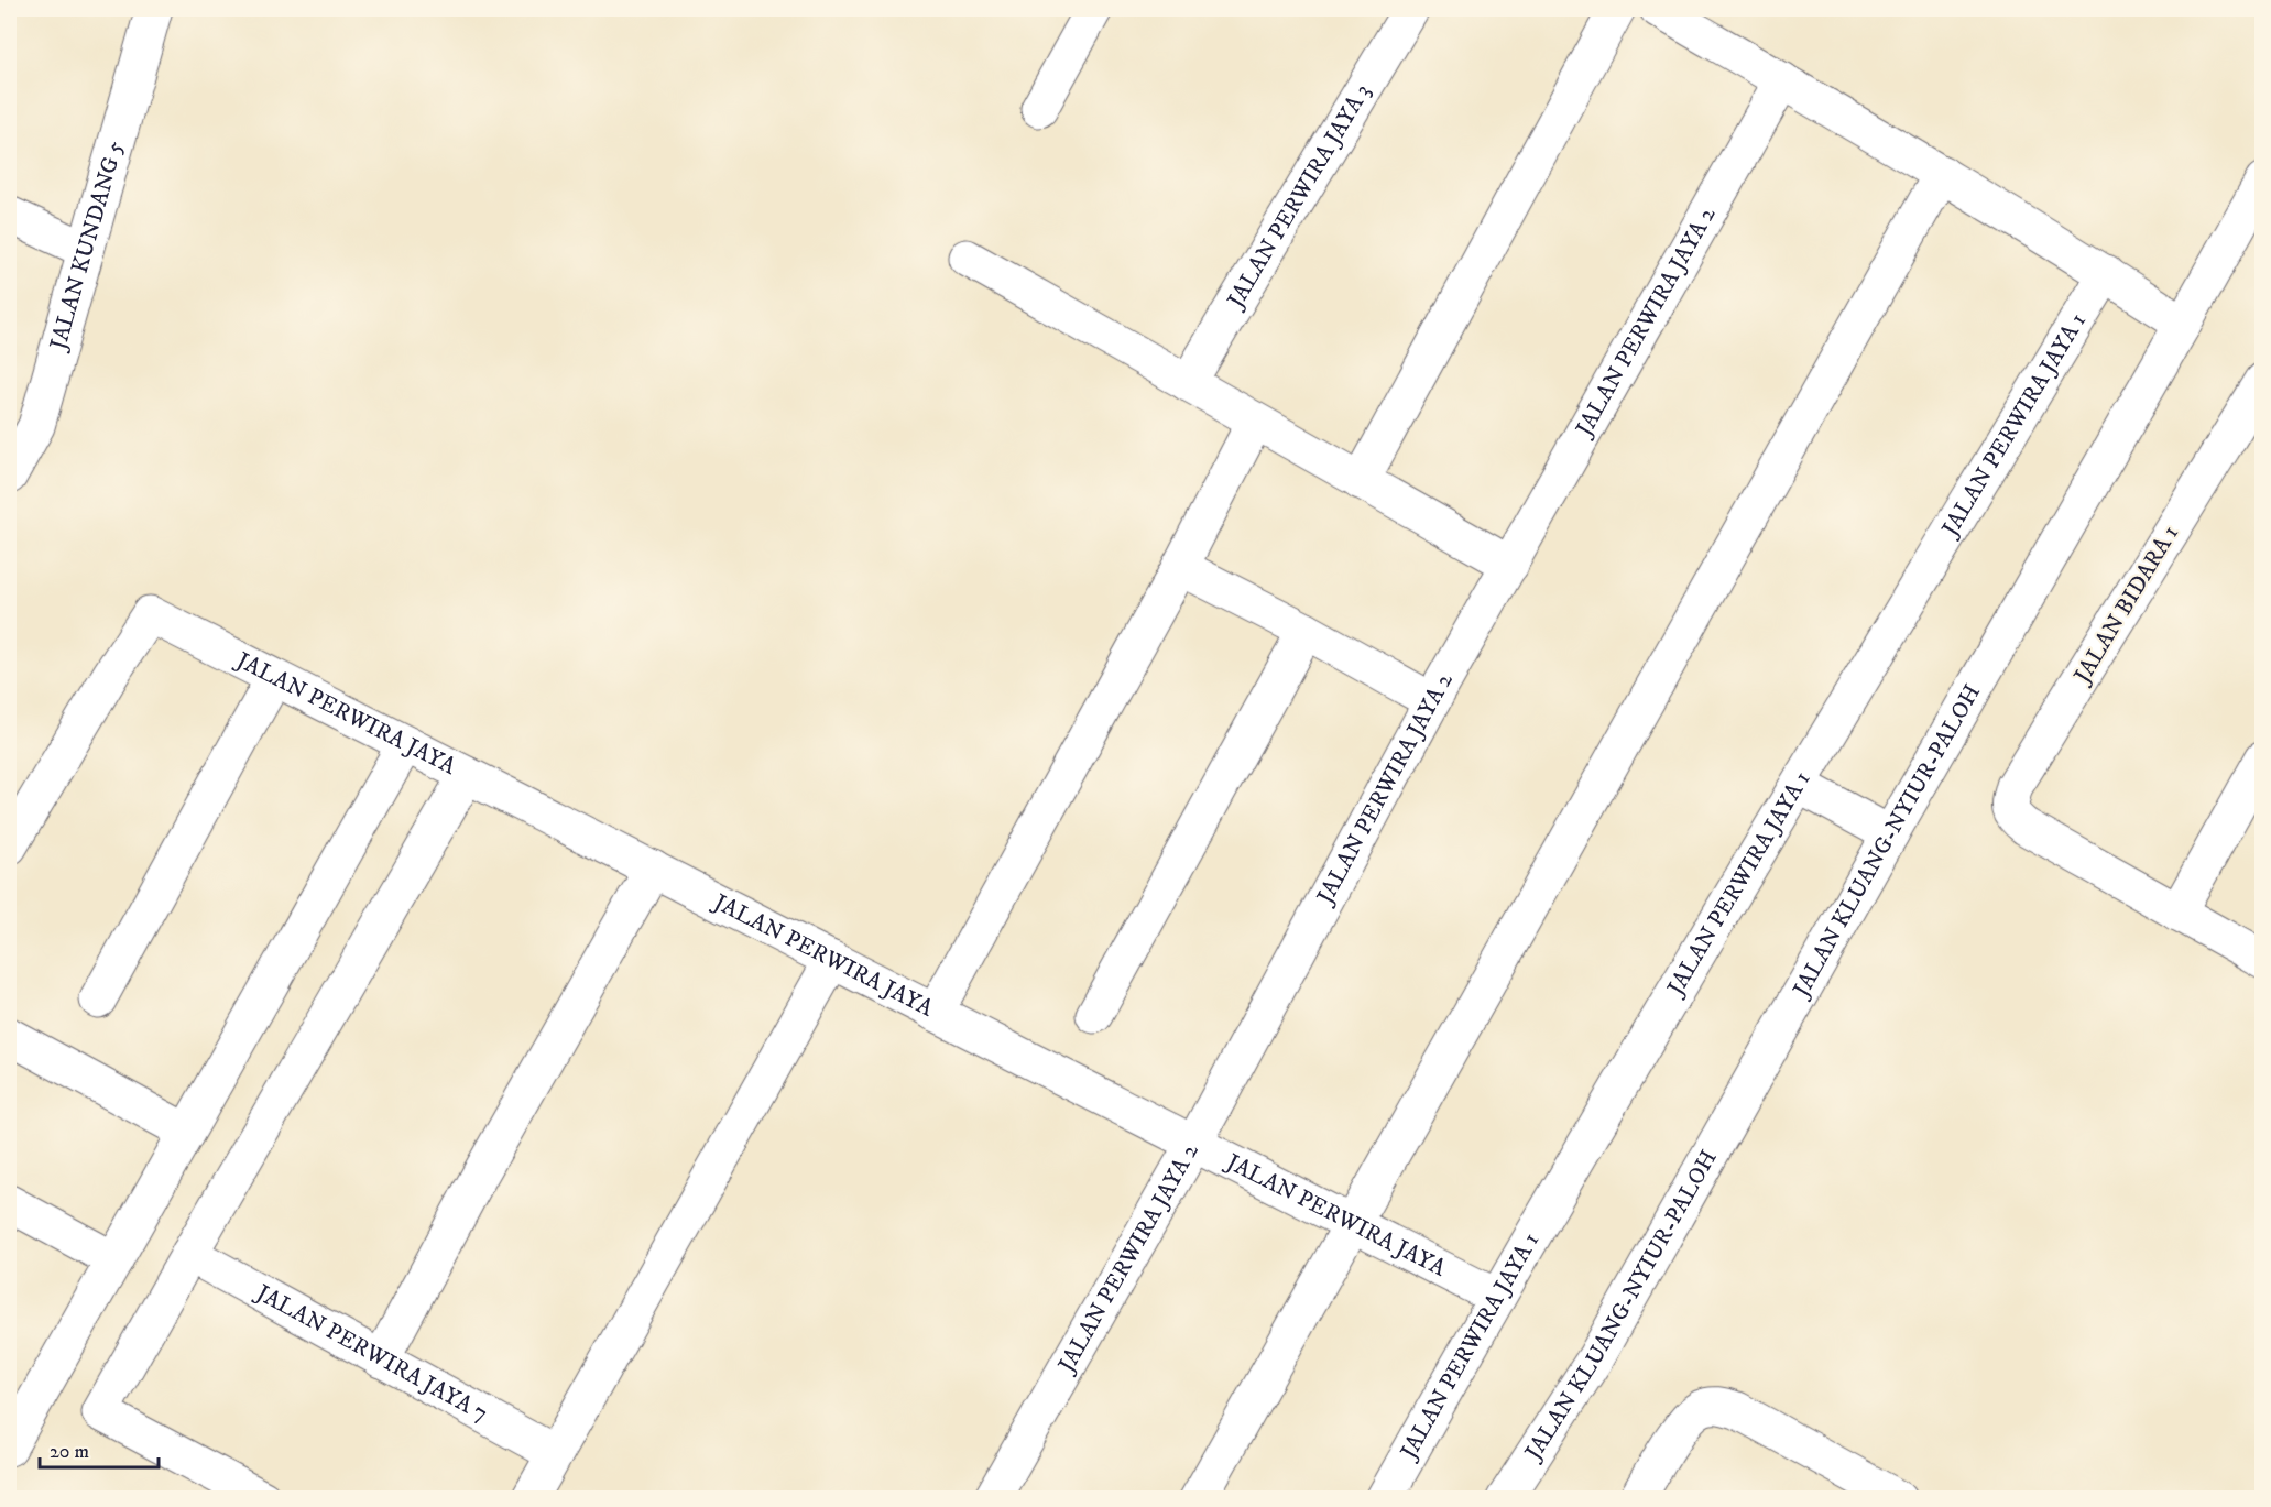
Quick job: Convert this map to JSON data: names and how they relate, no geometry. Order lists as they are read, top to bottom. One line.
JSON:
{"streets":{"street":["JALAN PERWIRA JAYA 3","JALAN KUNDANG 5","JALAN PERWIRA JAYA 2","JALAN PERWIRA JAYA 1","JALAN BIDARA 1","JALAN PERWIRA JAYA","JALAN KLUANG-NYIUR-PALOH","JALAN PERWIRA JAYA 7"]},"crossings":[["JALAN PERWIRA JAYA 2","JALAN PERWIRA JAYA"],["JALAN PERWIRA JAYA 1","JALAN PERWIRA JAYA"]],"scale_bar":"20 m"}
